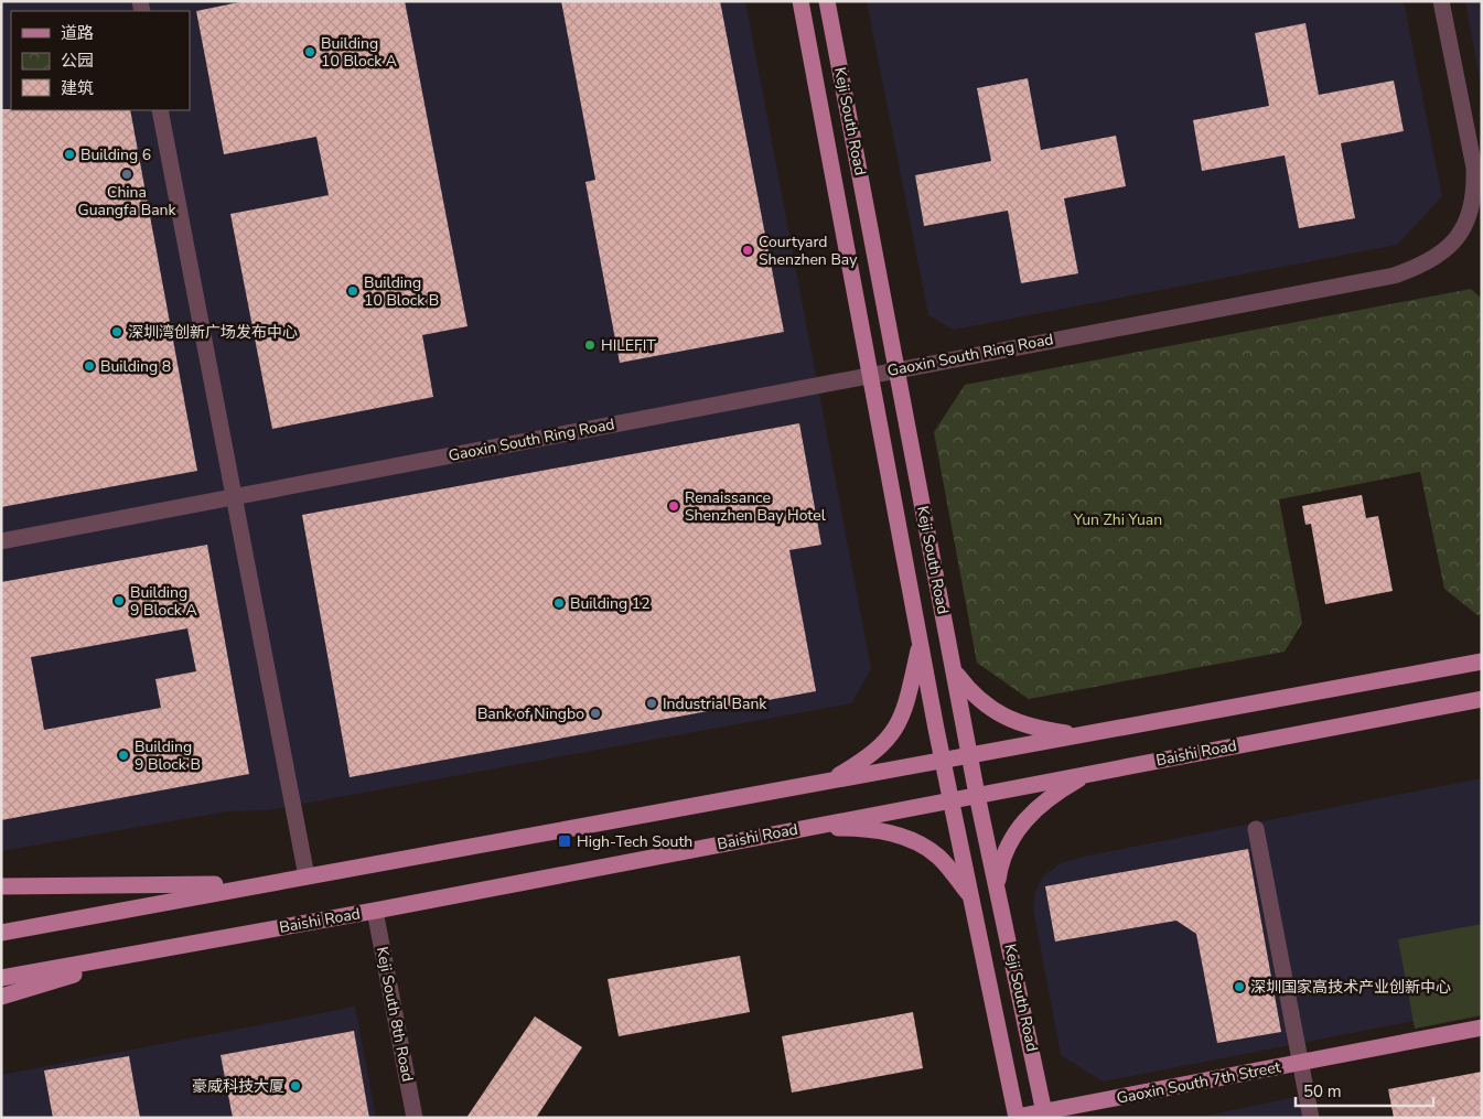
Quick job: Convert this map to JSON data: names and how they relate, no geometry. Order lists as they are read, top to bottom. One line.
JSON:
{"streets":{"main road":["Keji South Road","Baishi Road","Gaoxin South 7th Street"],"street":["Gaoxin South Ring Road","Keji South 8th Road"]},"crossings":[["Keji South Road","Gaoxin South Ring Road"],["Keji South Road","Baishi Road"],["Keji South Road","Gaoxin South 7th Street"],["Baishi Road","Keji South 8th Road"]],"parks":["Yun Zhi Yuan"],"places":{"other":["Building 10 Block A","Building 6","China Guangfa Bank","Courtyard Shenzhen Bay","Building 10 Block B","深圳湾创新广场发布中心","HILEFIT","Building 8","Renaissance Shenzhen Bay Hotel","Building 9 Block A","Building 12","Industrial Bank","Bank of Ningbo","Building 9 Block B","深圳国家高技术产业创新中心","豪威科技大厦"],"transit":["High-Tech South"]},"legend":["道路","公园","建筑"],"scale_bar":"50 m"}
